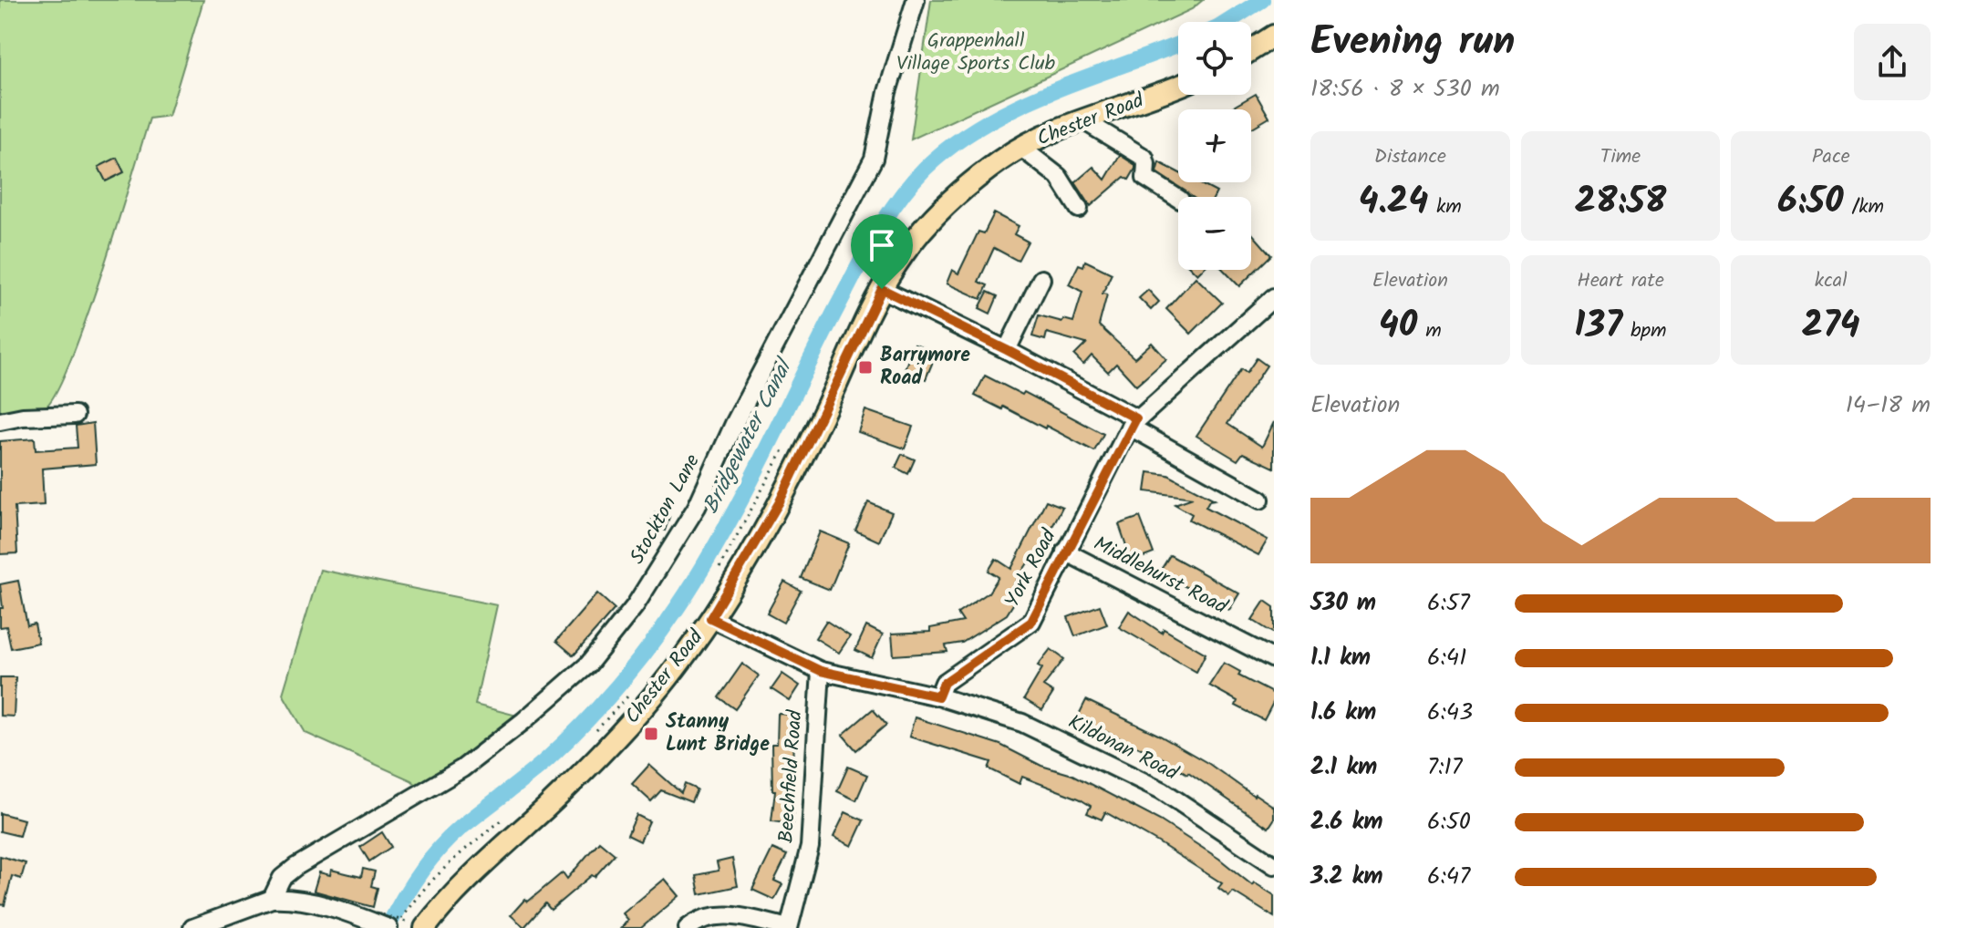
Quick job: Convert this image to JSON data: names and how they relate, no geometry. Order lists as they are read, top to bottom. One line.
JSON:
{"streets":{"main road":["Chester Road"],"street":["Stockton Lane","York Road","Middlehurst Road","Kildonan Road","Beechfield Road"]},"crossings":[["York Road","Middlehurst Road"],["York Road","Kildonan Road"]],"water":["Bridgewater Canal"],"parks":["Grappenhall Village Sports Club"],"places":{"transit":["Barrymore Road","Stanny Lunt Bridge"]},"page":{"heading":["Evening run","18:56 · 8 × 530 m"],"map_buttons":["+","−"],"stats":[["Distance","4.24 km"],["Time","28:58"],["Pace","6:50 /km"],["Elevation","40 m"],["Heart rate","137 bpm"],["kcal","274"]],"chart":["Elevation","14–18 m"],"list":[{"name":"530 m","note":"6:57"},{"name":"1.1 km","note":"6:41"},{"name":"1.6 km","note":"6:43"},{"name":"2.1 km","note":"7:17"},{"name":"2.6 km","note":"6:50"},{"name":"3.2 km","note":"6:47"}]}}
